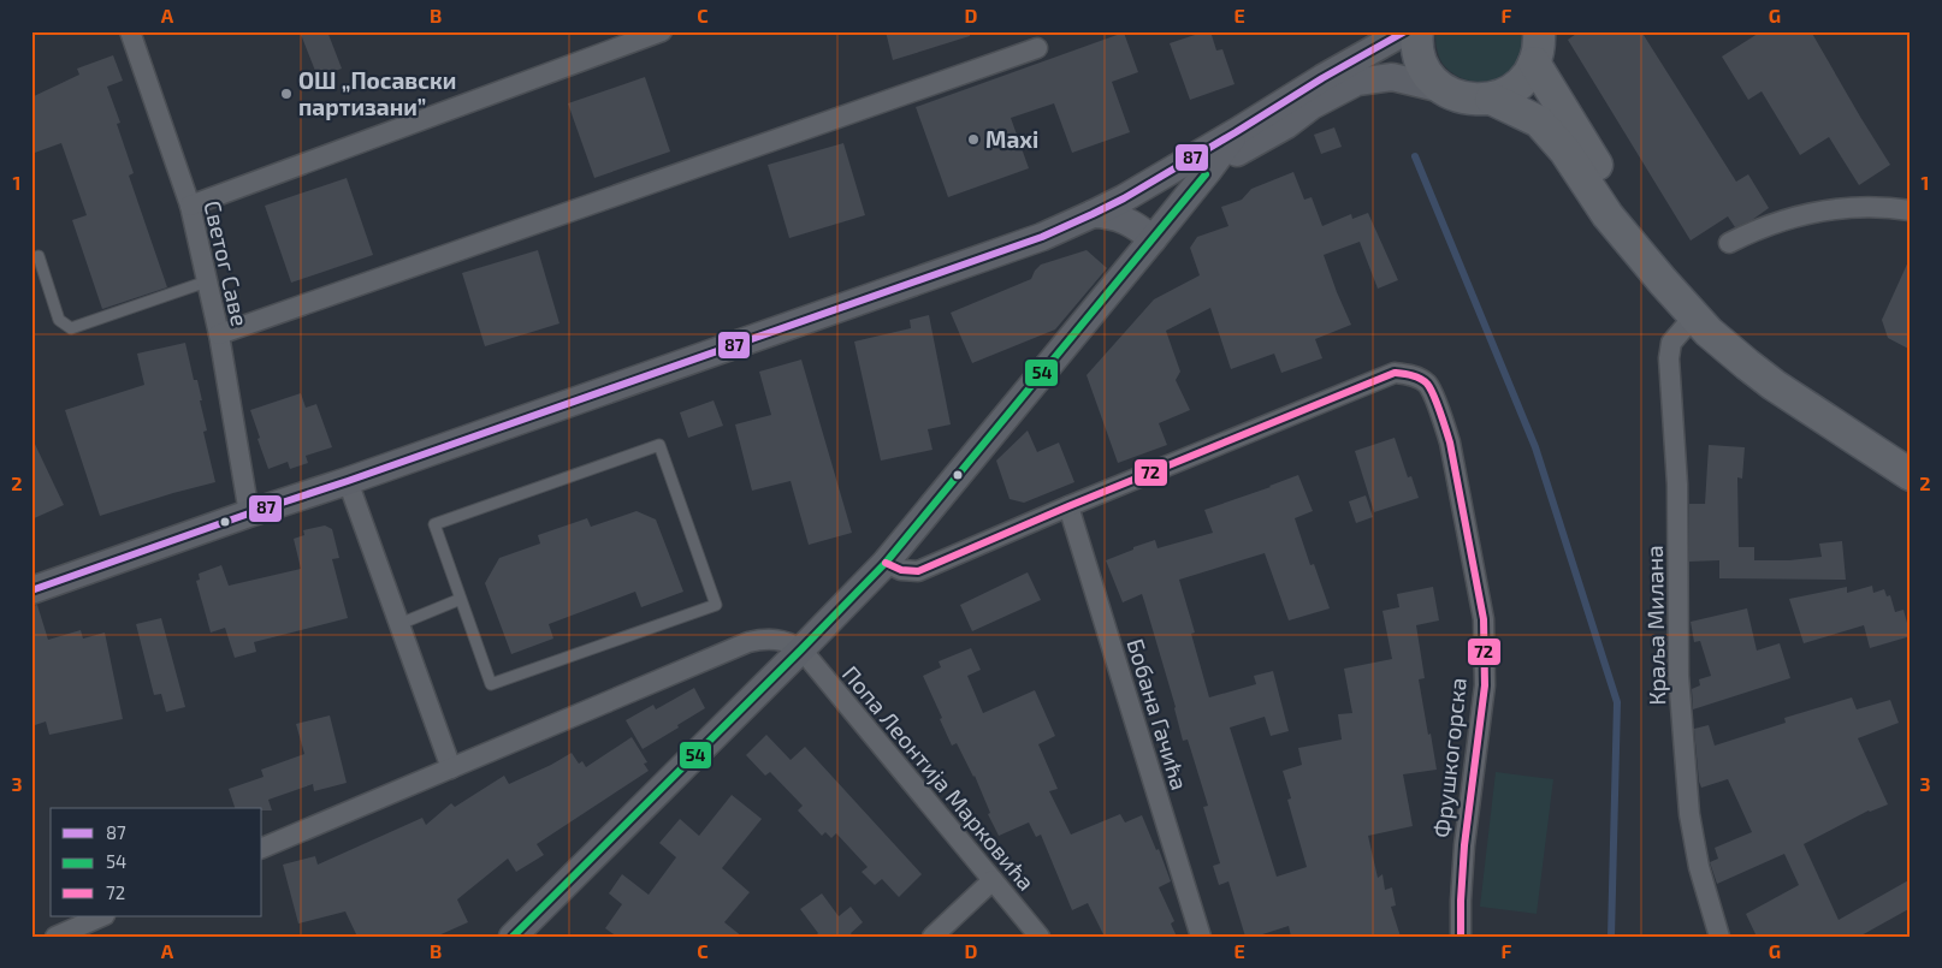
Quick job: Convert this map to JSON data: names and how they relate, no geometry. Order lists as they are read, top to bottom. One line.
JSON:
{"streets":{"street":["Светог Саве","Краља Милана","Бобана Гачића","Фрушкогорска","Попа Леонтија Марковића"]},"crossings":[["Бобана Гачића","Фрушкогорска"]],"places":["ОШ „Посавски партизани”","Maxi"],"lines":["transit line 87","transit line 54","transit line 72"],"legend":["87","54","72"],"grid":{"columns":["A","B","C","D","E","F","G"],"rows":["1","2","3"]}}
